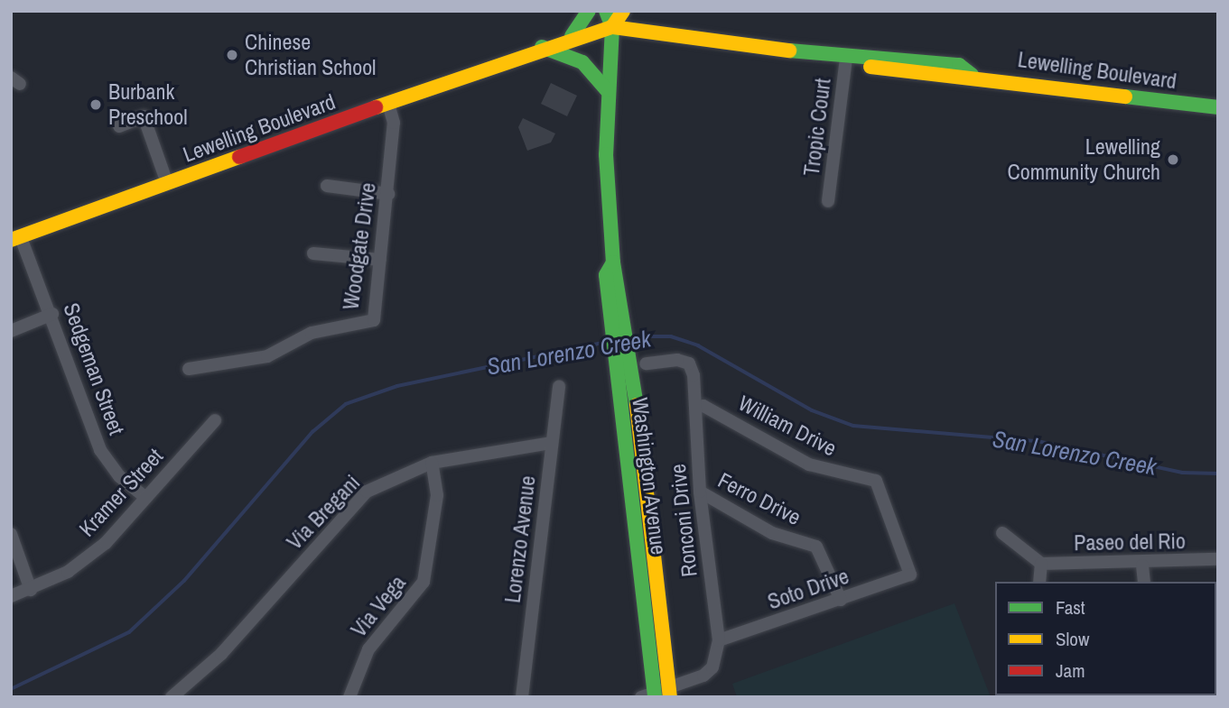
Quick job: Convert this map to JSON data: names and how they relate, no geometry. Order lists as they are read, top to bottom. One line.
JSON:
{"streets":{"main road":["Lewelling Boulevard","Washington Avenue"],"street":["Tropic Court","Woodgate Drive","Sedgeman Street","William Drive","Kramer Street","Ferro Drive","Via Bregani","Ronconi Drive","Lorenzo Avenue","Paseo del Rio","Soto Drive","Via Vega"]},"crossings":[["Lewelling Boulevard","Tropic Court"],["Lewelling Boulevard","Woodgate Drive"],["Lewelling Boulevard","Sedgeman Street"],["Lewelling Boulevard","Washington Avenue"],["Sedgeman Street","Kramer Street"],["William Drive","Ronconi Drive"],["William Drive","Soto Drive"],["Washington Avenue","Ronconi Drive"],["Ferro Drive","Ronconi Drive"],["Ferro Drive","Soto Drive"],["Via Bregani","Lorenzo Avenue"],["Via Bregani","Via Vega"],["Ronconi Drive","Soto Drive"]],"water":["San Lorenzo Creek"],"places":["Chinese Christian School","Burbank Preschool","Lewelling Community Church"],"legend":["Fast","Slow","Jam"]}
